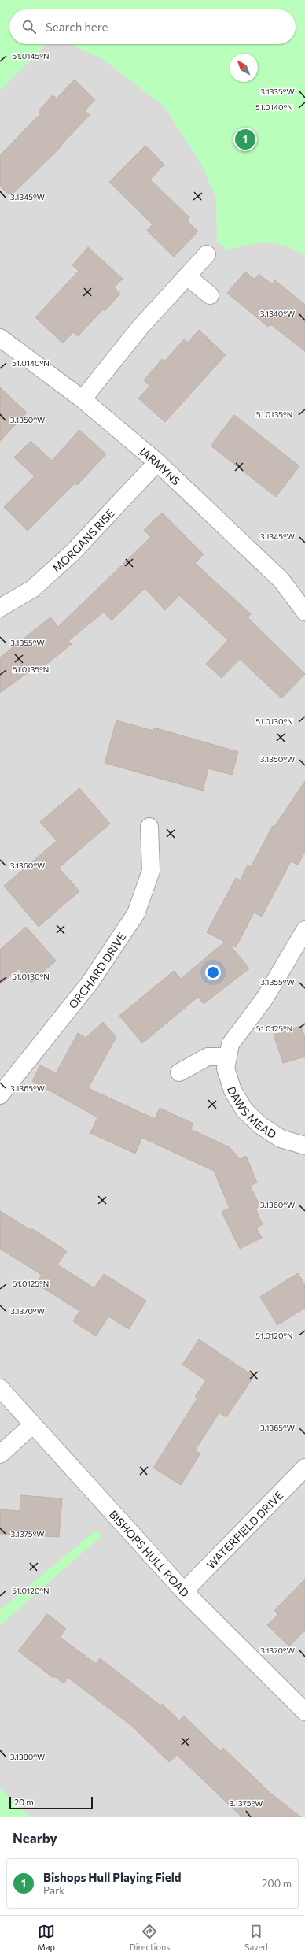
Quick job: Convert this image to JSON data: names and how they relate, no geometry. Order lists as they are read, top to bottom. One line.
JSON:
{"streets":{"street":["JARMYNS","MORGANS RISE","ORCHARD DRIVE","DAWS MEAD","WATERFIELD DRIVE","BISHOPS HULL ROAD"]},"crossings":[["JARMYNS","MORGANS RISE"],["WATERFIELD DRIVE","BISHOPS HULL ROAD"]],"scale_bar":"20 m","north":"top left","page":{"search":"Search here","pins":"1","scale":"20 m","heading":"Nearby","list":[{"mark":"1","name":"Bishops Hull Playing Field","note":"Park","value":"200 m"}],"nav":["Map","Directions","Saved"]},"coordinates":["51.0145°N","3.1335°W","51.0140°N","3.1345°W","3.1340°W","51.0135°N","3.1350°W","3.1355°W","51.0130°N","3.1360°W","51.0125°N","3.1365°W","3.1370°W","51.0120°N","3.1375°W","3.1380°W"]}
